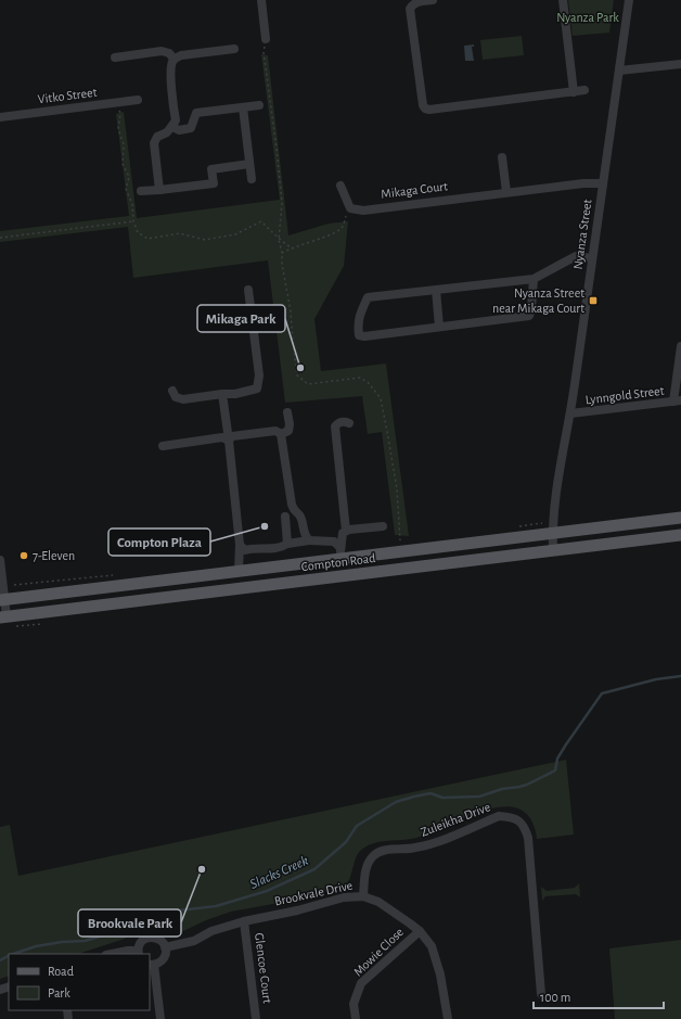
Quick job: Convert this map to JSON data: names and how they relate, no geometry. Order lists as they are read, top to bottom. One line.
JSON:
{"streets":{"main road":["Compton Road"],"street":["Vitko Street","Mikaga Court","Nyanza Street","Lynngold Street","Zuleikha Drive","Brookvale Drive","Mowie Close","Glencoe Court"]},"crossings":[["Mikaga Court","Nyanza Street"],["Nyanza Street","Lynngold Street"],["Nyanza Street","Compton Road"],["Zuleikha Drive","Brookvale Drive"],["Brookvale Drive","Mowie Close"],["Brookvale Drive","Glencoe Court"]],"water":["Slacks Creek"],"parks":["Nyanza Park"],"places":{"transit":["Nyanza Street near Mikaga Court"],"other":["Mikaga Park","Compton Plaza","7-Eleven","Brookvale Park"]},"legend":["Road","Park"],"scale_bar":"100 m"}
